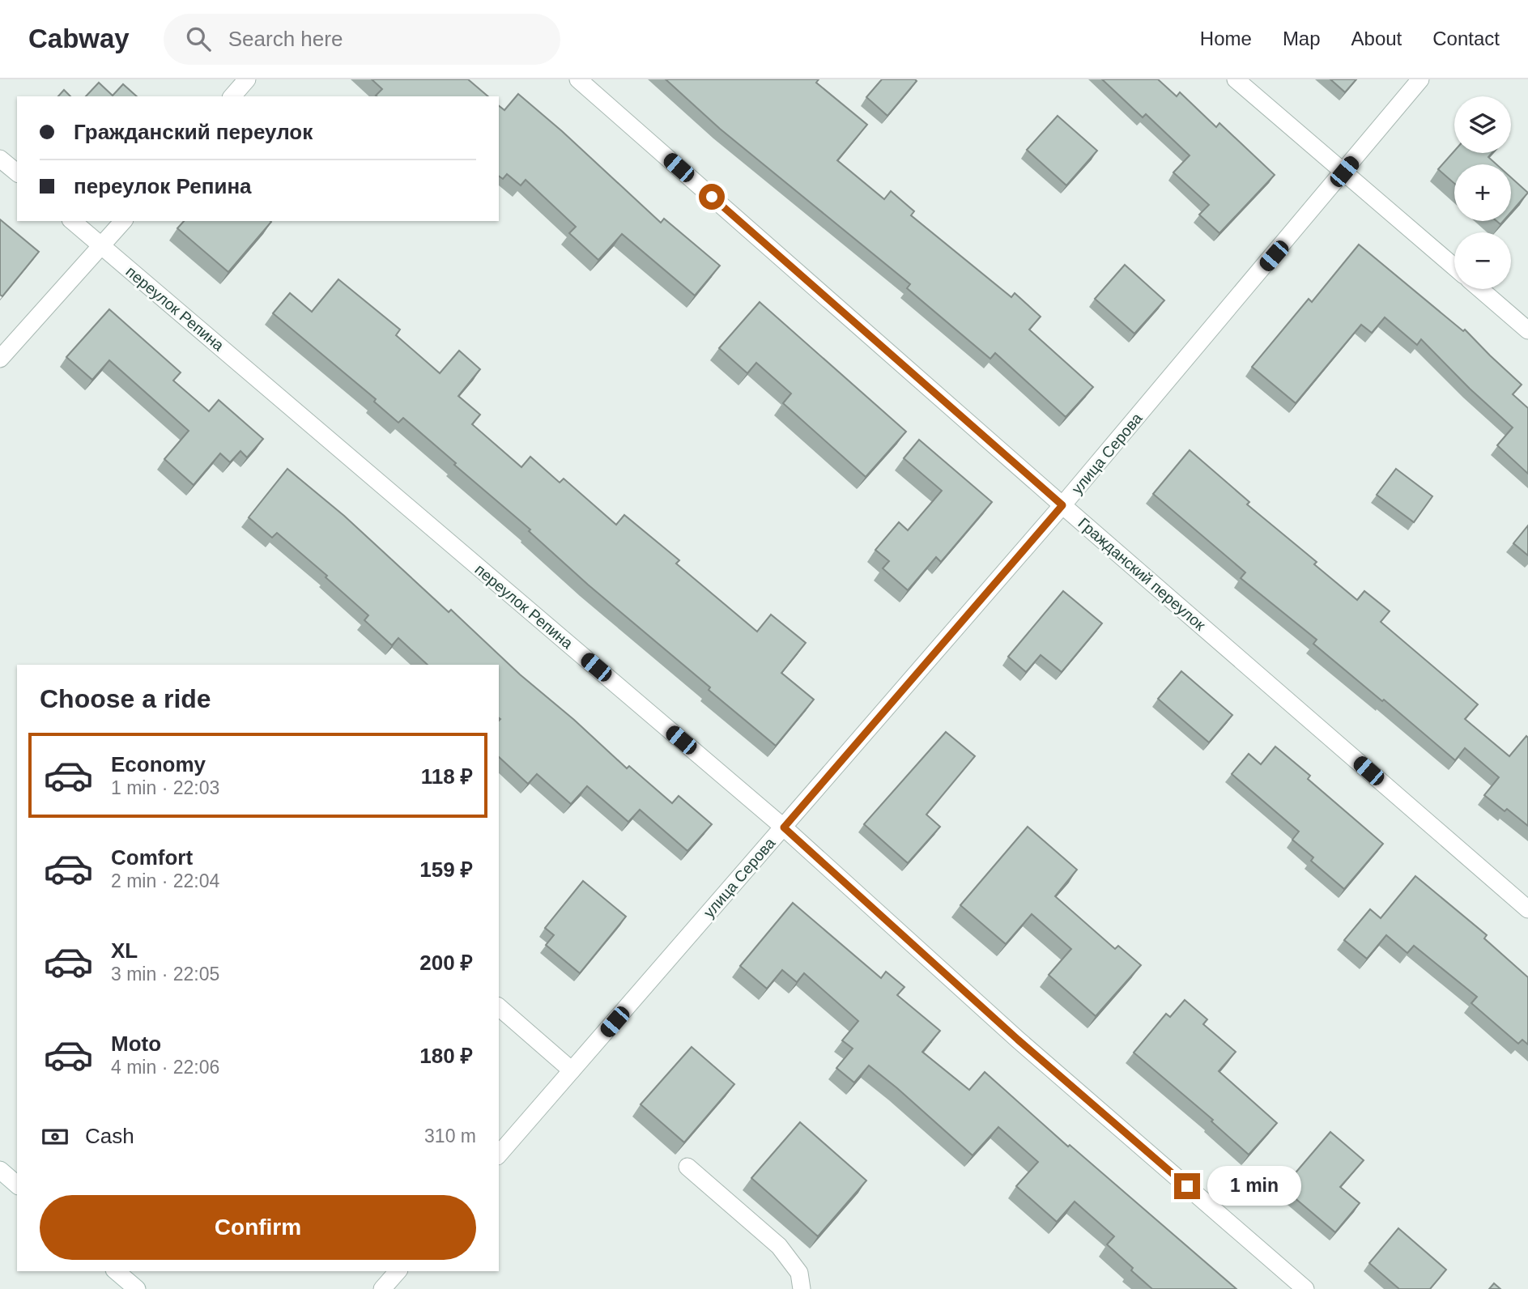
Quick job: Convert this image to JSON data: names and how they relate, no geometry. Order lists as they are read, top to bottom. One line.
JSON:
{"streets":{"street":["переулок Репина","улица Серова","Гражданский переулок"]},"crossings":[["переулок Репина","улица Серова"],["улица Серова","Гражданский переулок"]],"page":{"header":"Cabway","search":"Search here","nav":["Home","Map","About","Contact"],"map_buttons":["+","−"],"banner":["Гражданский переулок","переулок Репина"],"heading":"Choose a ride","list":[{"name":"Economy","note":"1 min · 22:03","value":"118 ₽"},{"name":"Comfort","note":"2 min · 22:04","value":"159 ₽"},{"name":"XL","note":"3 min · 22:05","value":"200 ₽"},{"name":"Moto","note":"4 min · 22:06","value":"180 ₽"}],"pay":["Cash","310 m"],"bubble":"1 min","buttons":"Confirm"}}
